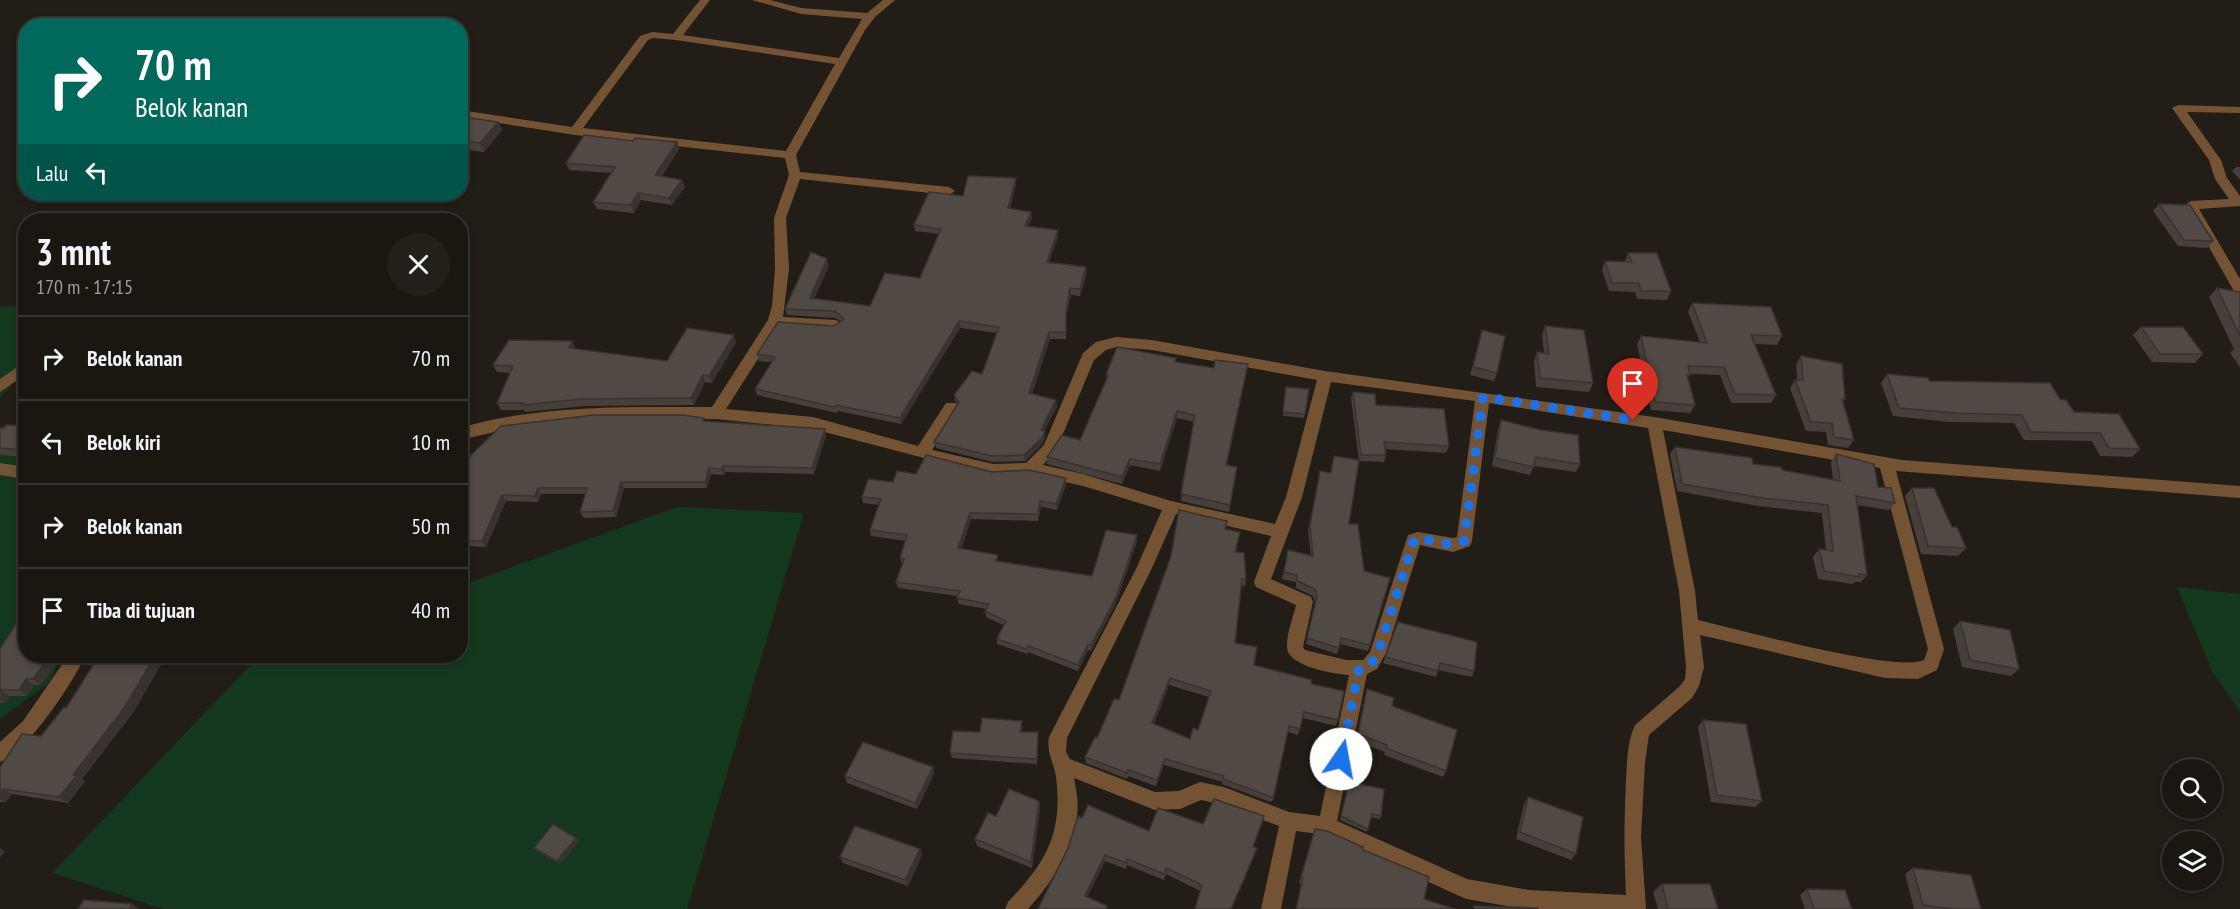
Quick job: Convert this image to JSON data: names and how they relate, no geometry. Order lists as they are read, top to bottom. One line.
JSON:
{"page":{"turn":["70 m","Belok kanan"],"then":"Lalu","heading":["3 mnt","170 m · 17:15"],"list":[{"name":"Belok kanan","value":"70 m"},{"name":"Belok kiri","value":"10 m"},{"name":"Belok kanan","value":"50 m"},{"name":"Tiba di tujuan","value":"40 m"}]}}
